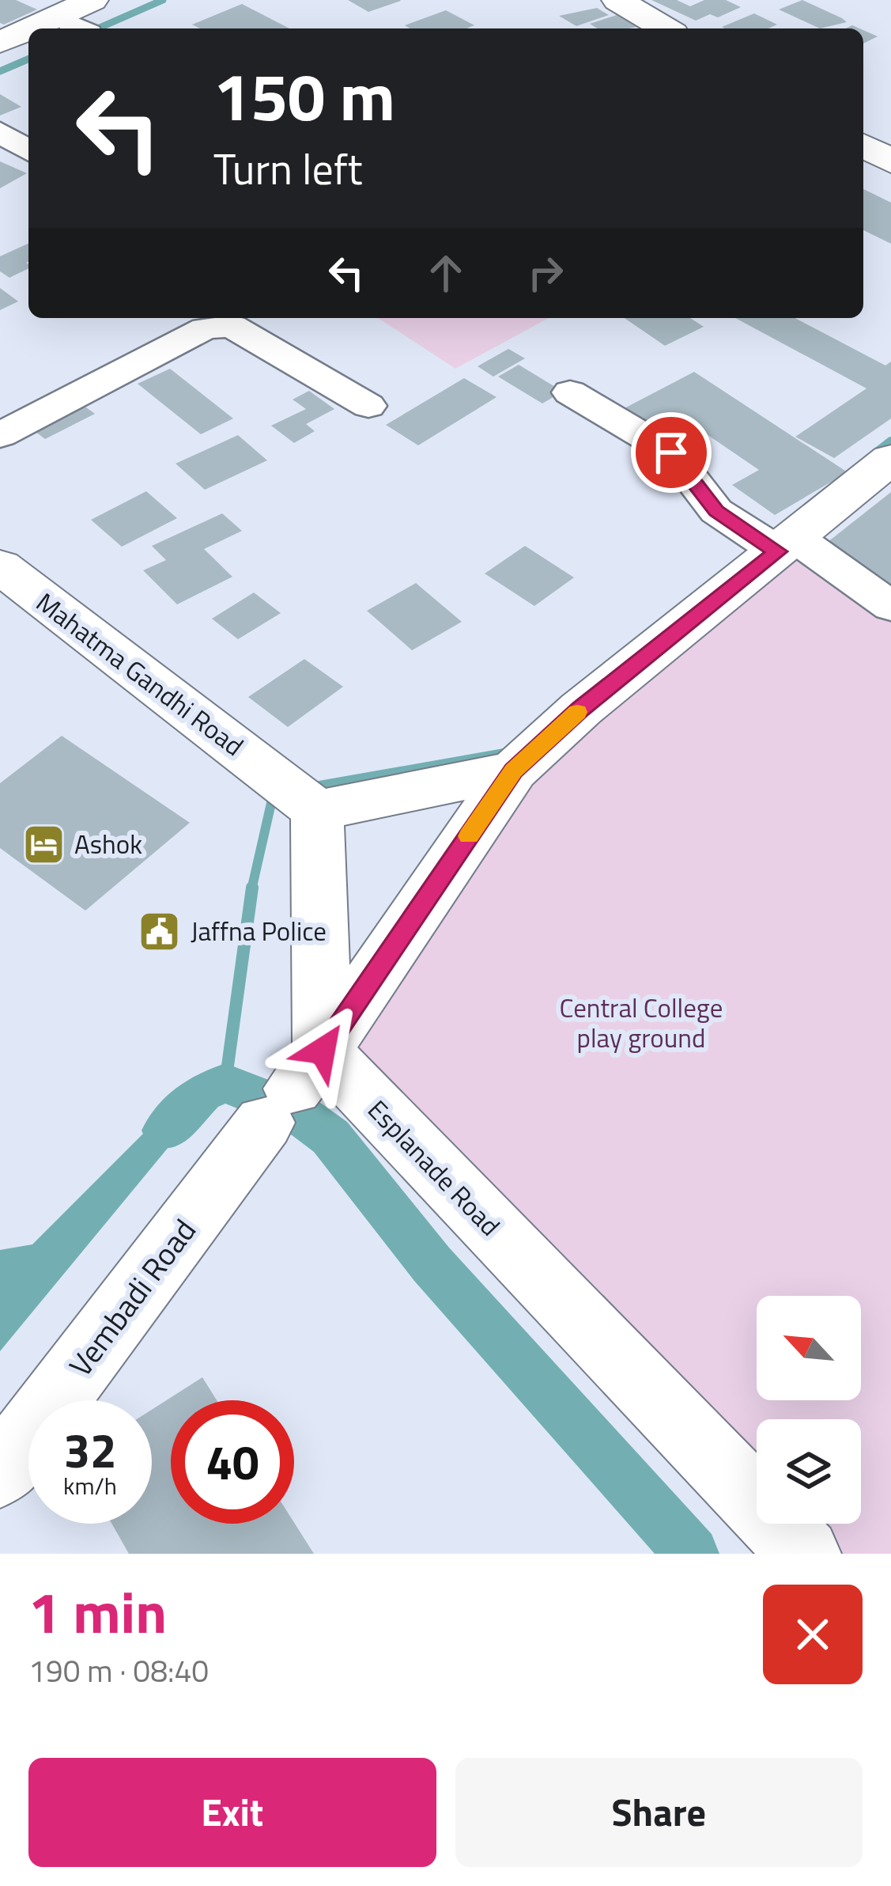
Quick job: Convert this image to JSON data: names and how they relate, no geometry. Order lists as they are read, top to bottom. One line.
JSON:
{"streets":{"street":["Mahatma Gandhi Road","Esplanade Road","Vembadi Road"]},"crossings":[["Esplanade Road","Vembadi Road"]],"parks":["Central College play ground"],"places":{"hotel":["Ashok"],"public building":["Jaffna Police"]},"north":"top left","page":{"turn":["150 m","Turn left"],"speed":"32 km/h","limit":"40","heading":["1 min","190 m · 08:40"],"buttons":["Exit","Share"]}}
